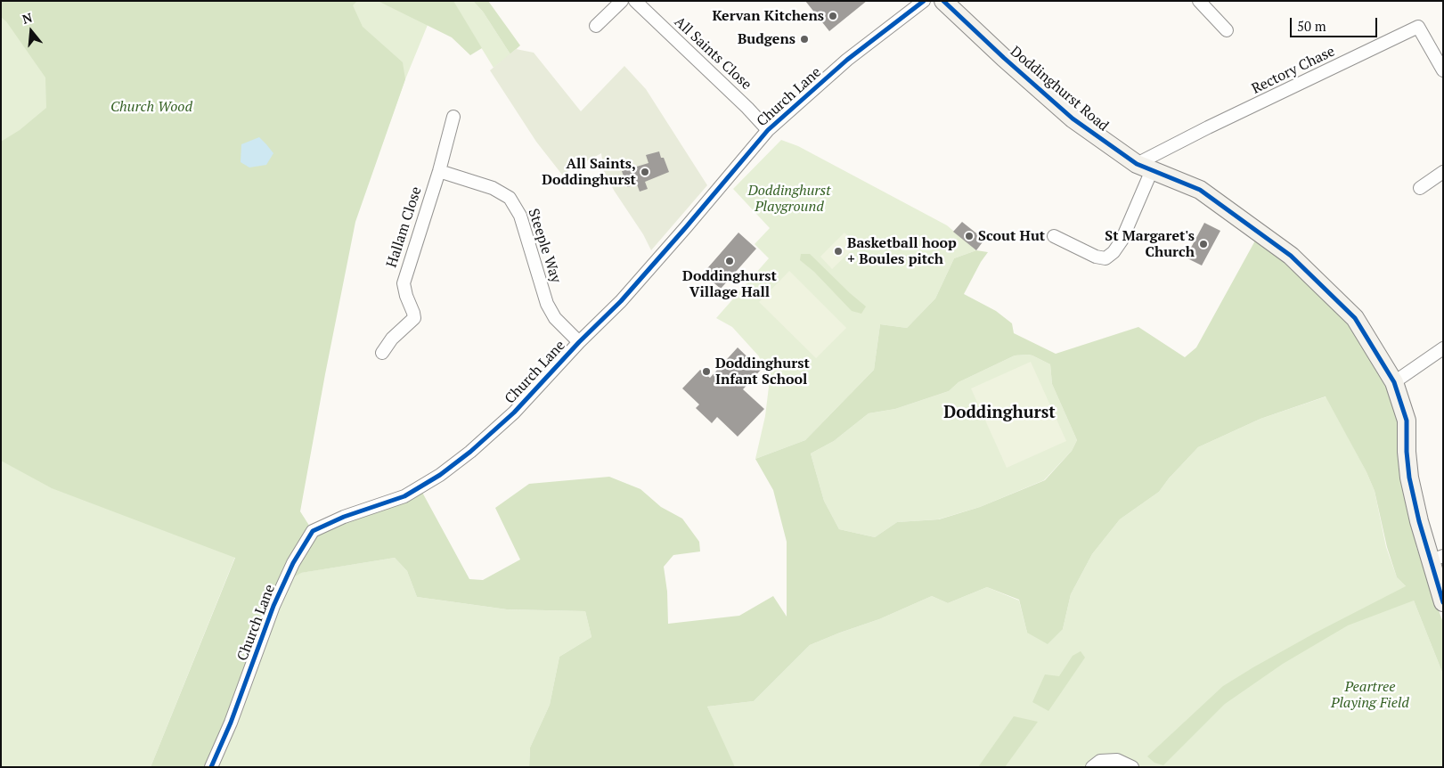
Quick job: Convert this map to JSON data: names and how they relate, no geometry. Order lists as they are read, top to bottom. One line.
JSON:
{"streets":{"street":["All Saints Close","Rectory Chase","Doddinghurst Road","Church Lane","Hallam Close","Steeple Way"]},"crossings":[["All Saints Close","Church Lane"],["Rectory Chase","Doddinghurst Road"],["Church Lane","Steeple Way"],["Hallam Close","Steeple Way"]],"districts":["Doddinghurst"],"parks":["Church Wood","Doddinghurst Playground","Peartree Playing Field"],"places":["Kervan Kitchens","Budgens","All Saints, Doddinghurst","Scout Hut","St Margaret's Church","Basketball hoop + Boules pitch","Doddinghurst Village Hall","Doddinghurst Infant School"],"scale_bar":"50 m","north":"top"}
